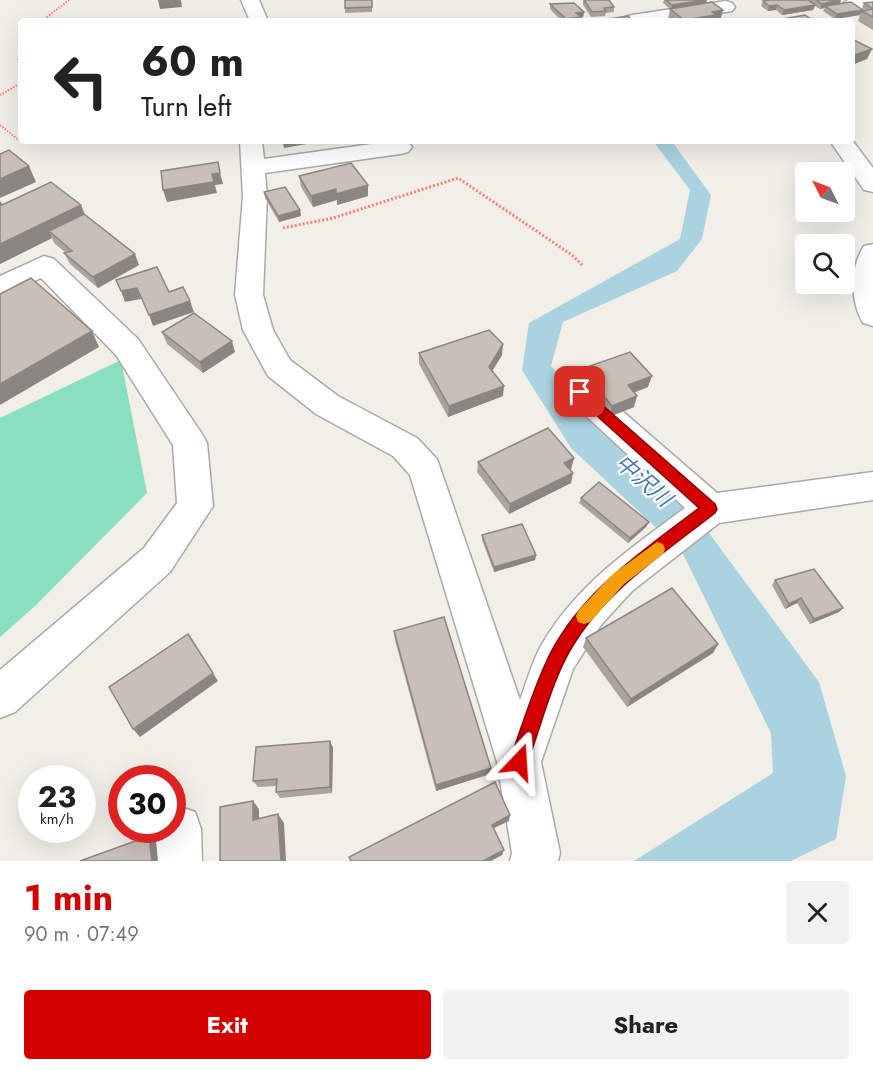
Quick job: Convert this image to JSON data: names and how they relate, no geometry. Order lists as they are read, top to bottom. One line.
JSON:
{"water":["中沢川"],"north":"top left","page":{"turn":["60 m","Turn left"],"speed":"23 km/h","limit":"30","heading":["1 min","90 m · 07:49"],"buttons":["Exit","Share"]}}
